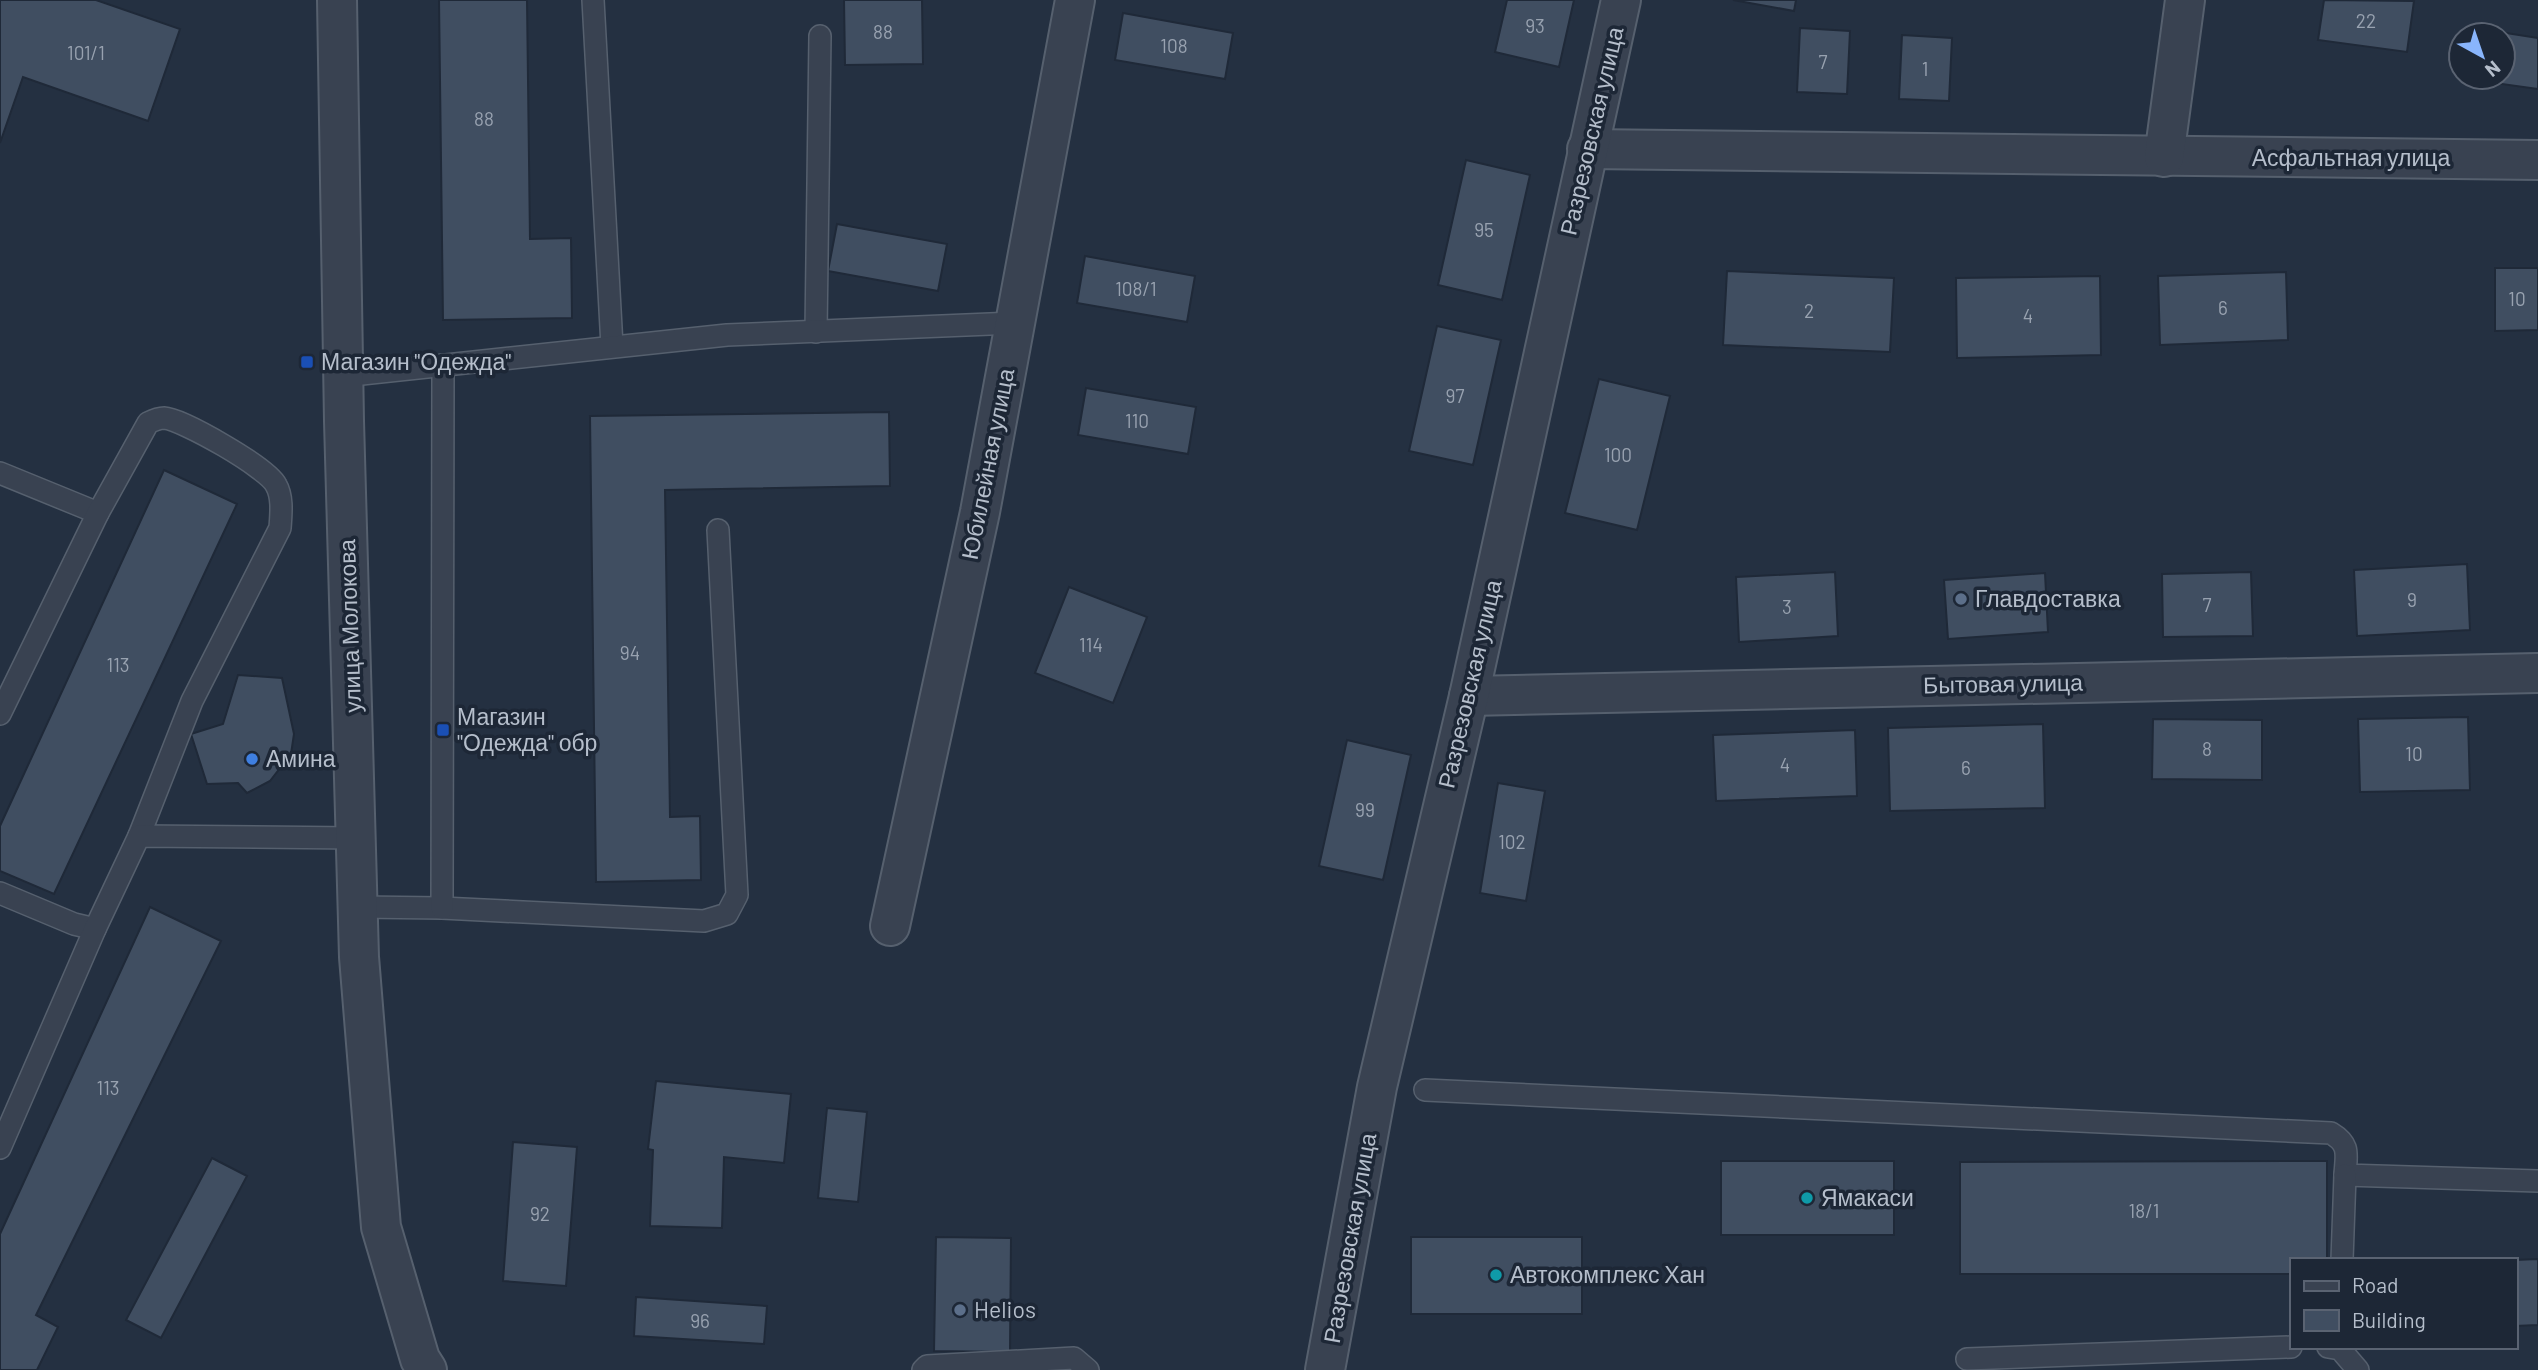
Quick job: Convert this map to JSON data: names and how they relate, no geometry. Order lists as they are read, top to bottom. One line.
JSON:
{"streets":{"street":["Разрезовская улица","Асфальтная улица","Юбилейная улица","улица Молокова","Бытовая улица"]},"crossings":[["Разрезовская улица","Асфальтная улица"],["Разрезовская улица","Бытовая улица"]],"places":{"transit":["Магазин \"Одежда\"","Магазин \"Одежда\" обр"],"other":["Главдоставка","Амина","Ямакаси","Автокомплекс Хан","Helios"]},"house_numbers":["22","93","88","108","101/1","7","1","88","95","108/1","10","6","2","4","97","110","100","9","7","3","114","94","113","8","10","4","6","99","102","113","18/1","92","96"],"legend":["Road","Building"],"north":"bottom right"}
